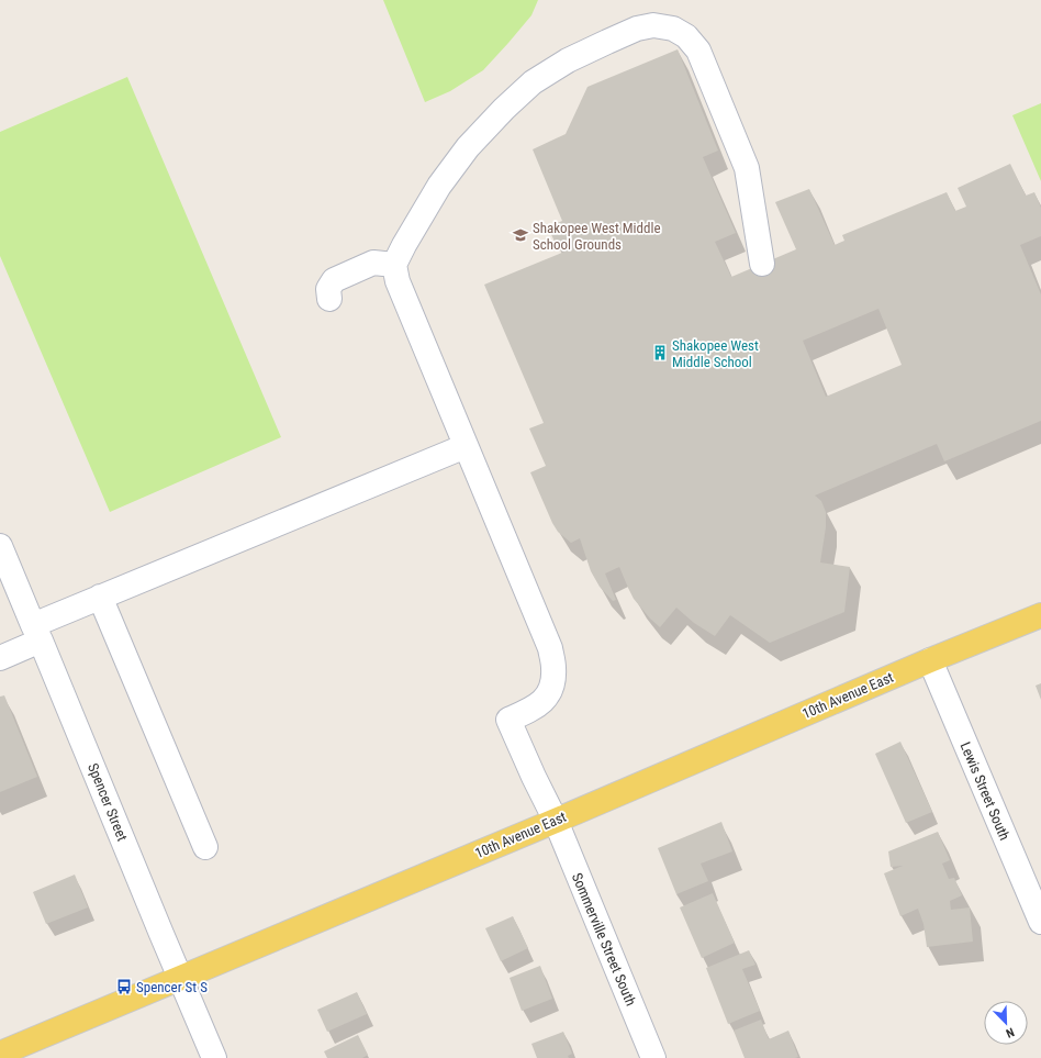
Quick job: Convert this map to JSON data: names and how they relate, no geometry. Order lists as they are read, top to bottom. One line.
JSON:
{"streets":{"main road":["10th Avenue East"],"street":["Lewis Street South","Spencer Street","Sommerville Street South"]},"crossings":[["10th Avenue East","Lewis Street South"],["10th Avenue East","Spencer Street"],["10th Avenue East","Sommerville Street South"]],"places":{"school or university":["Shakopee West Middle School Grounds"],"building":["Shakopee West Middle School"],"bus stop":["Spencer St S"]},"north":"bottom right"}
